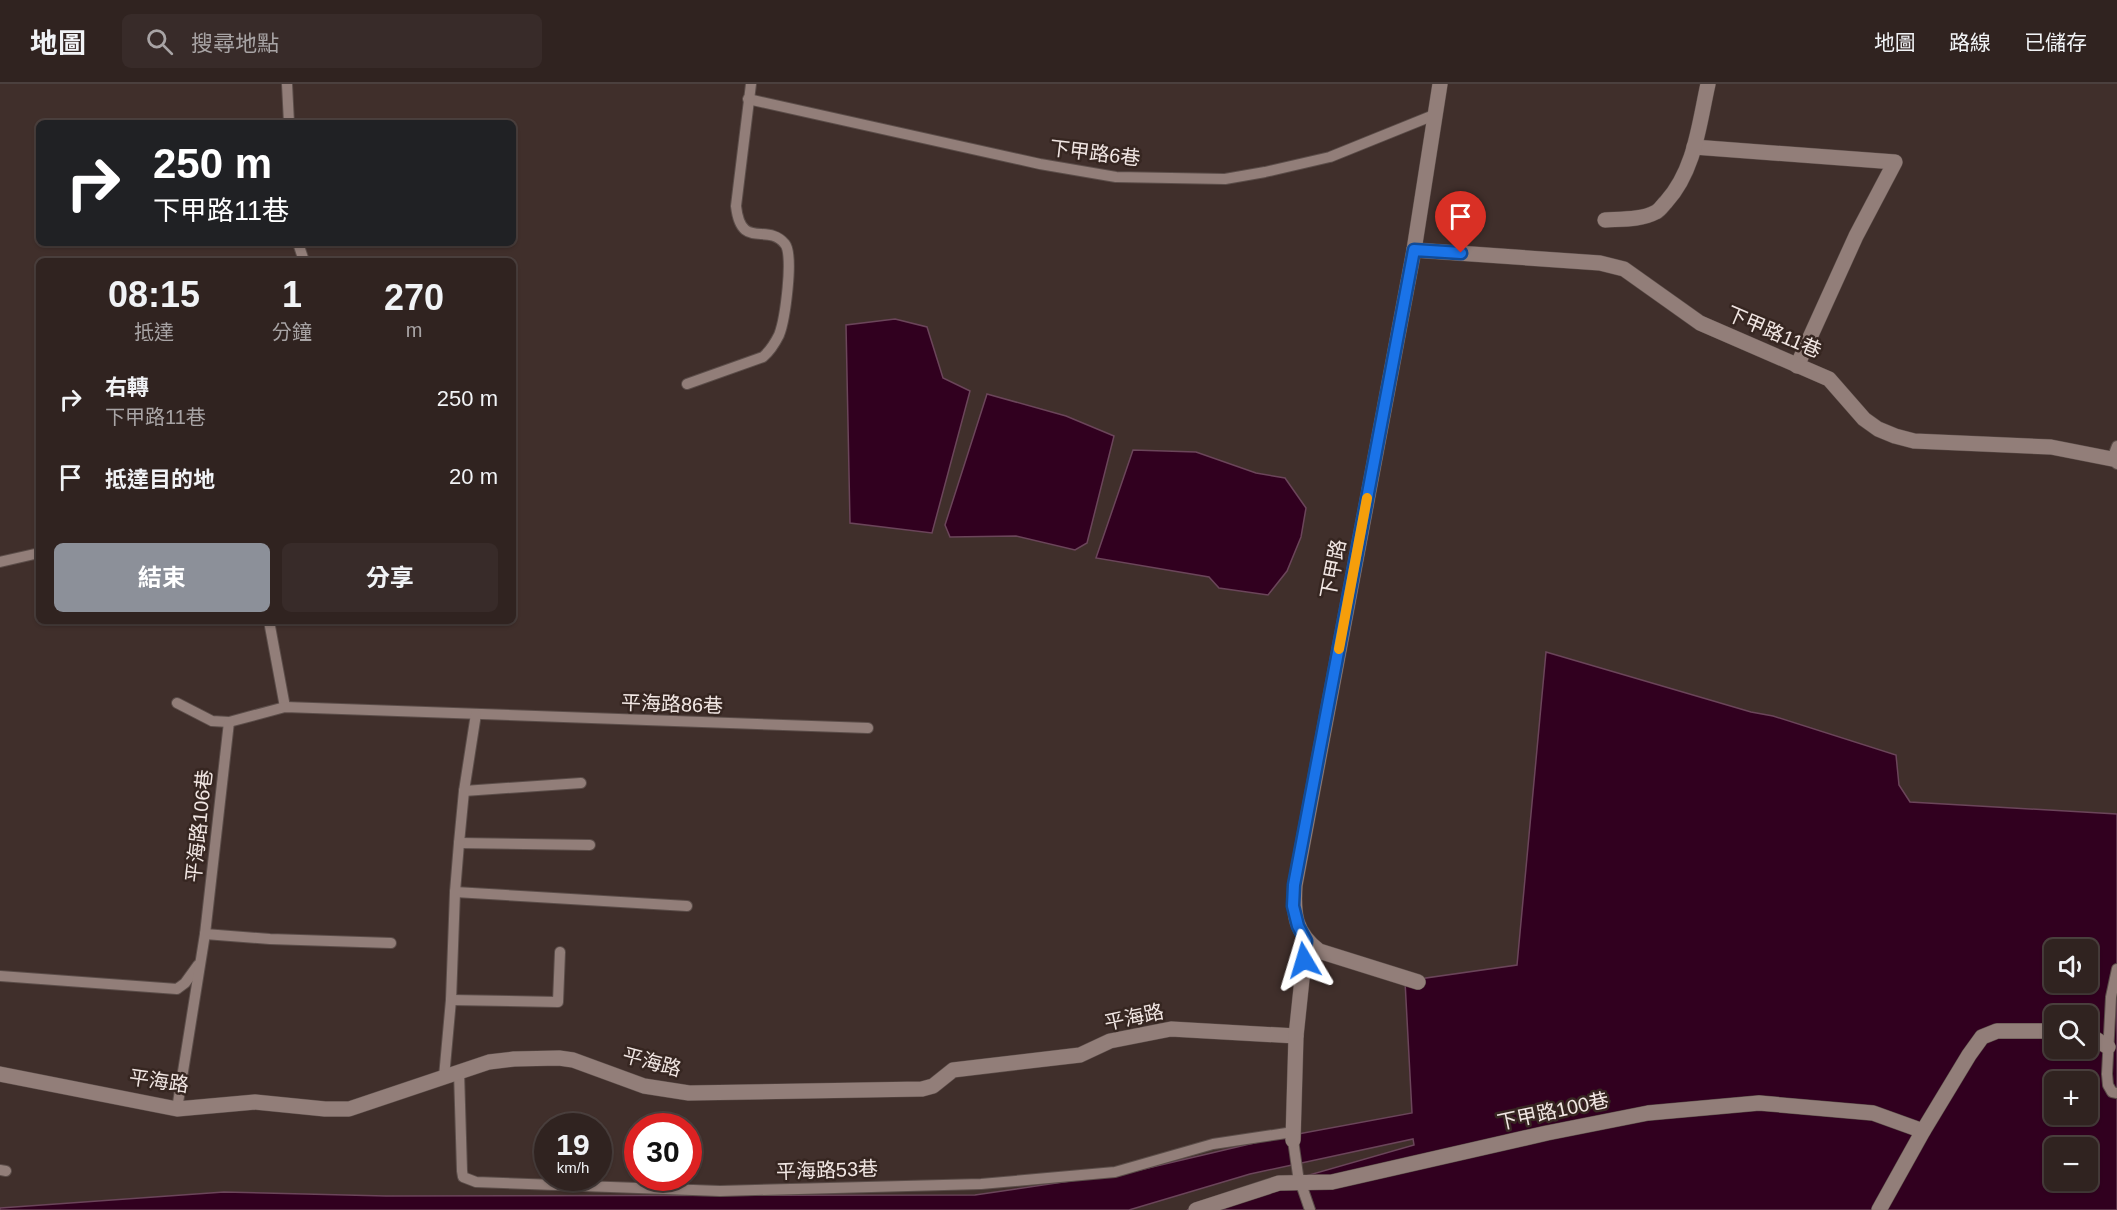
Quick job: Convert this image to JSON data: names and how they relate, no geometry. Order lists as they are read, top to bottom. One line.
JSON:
{"streets":{"street":["下甲路11巷","下甲路","平海路","下甲路100巷"],"lane":["下甲路6巷","平海路86巷","平海路106巷","平海路53巷"]},"crossings":[["下甲路6巷","下甲路"],["下甲路11巷","下甲路"],["平海路86巷","平海路106巷"],["平海路106巷","平海路"],["平海路","平海路53巷"]],"page":{"header":"地圖","search":"搜尋地點","nav":["地圖","路線","已儲存"],"turn":["250 m","下甲路11巷"],"eta":["08:15","抵達","1","分鐘","270","m"],"list":[{"name":"右轉","note":"下甲路11巷","value":"250 m"},{"name":"抵達目的地","value":"20 m"}],"buttons":["結束","分享"],"map_buttons":["+","−"],"speed":"19 km/h","limit":"30"}}
